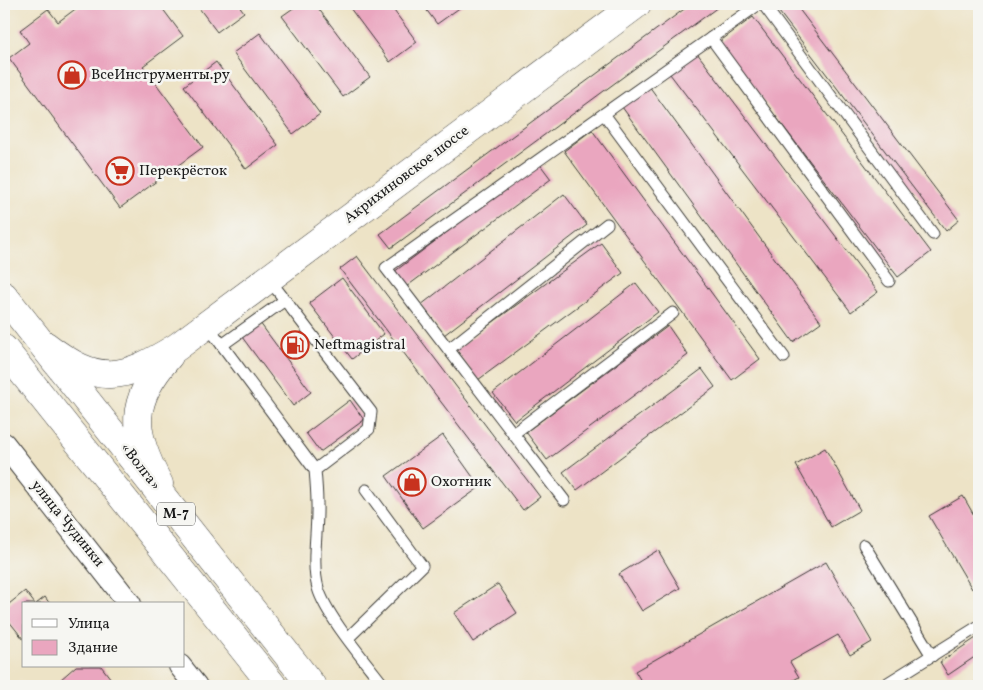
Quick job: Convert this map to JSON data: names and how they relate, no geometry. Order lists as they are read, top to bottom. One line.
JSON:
{"streets":{"main road":["Акрихиновское шоссе","«Волга»","М-7"],"street":["улица Чудинки"]},"crossings":[["Акрихиновское шоссе","«Волга»"]],"places":{"shop":["ВсеИнструменты.ру","Охотник"],"supermarket":["Перекрёсток"],"fuel station":["Neftmagistral"]},"legend":["Улица","Здание"]}
